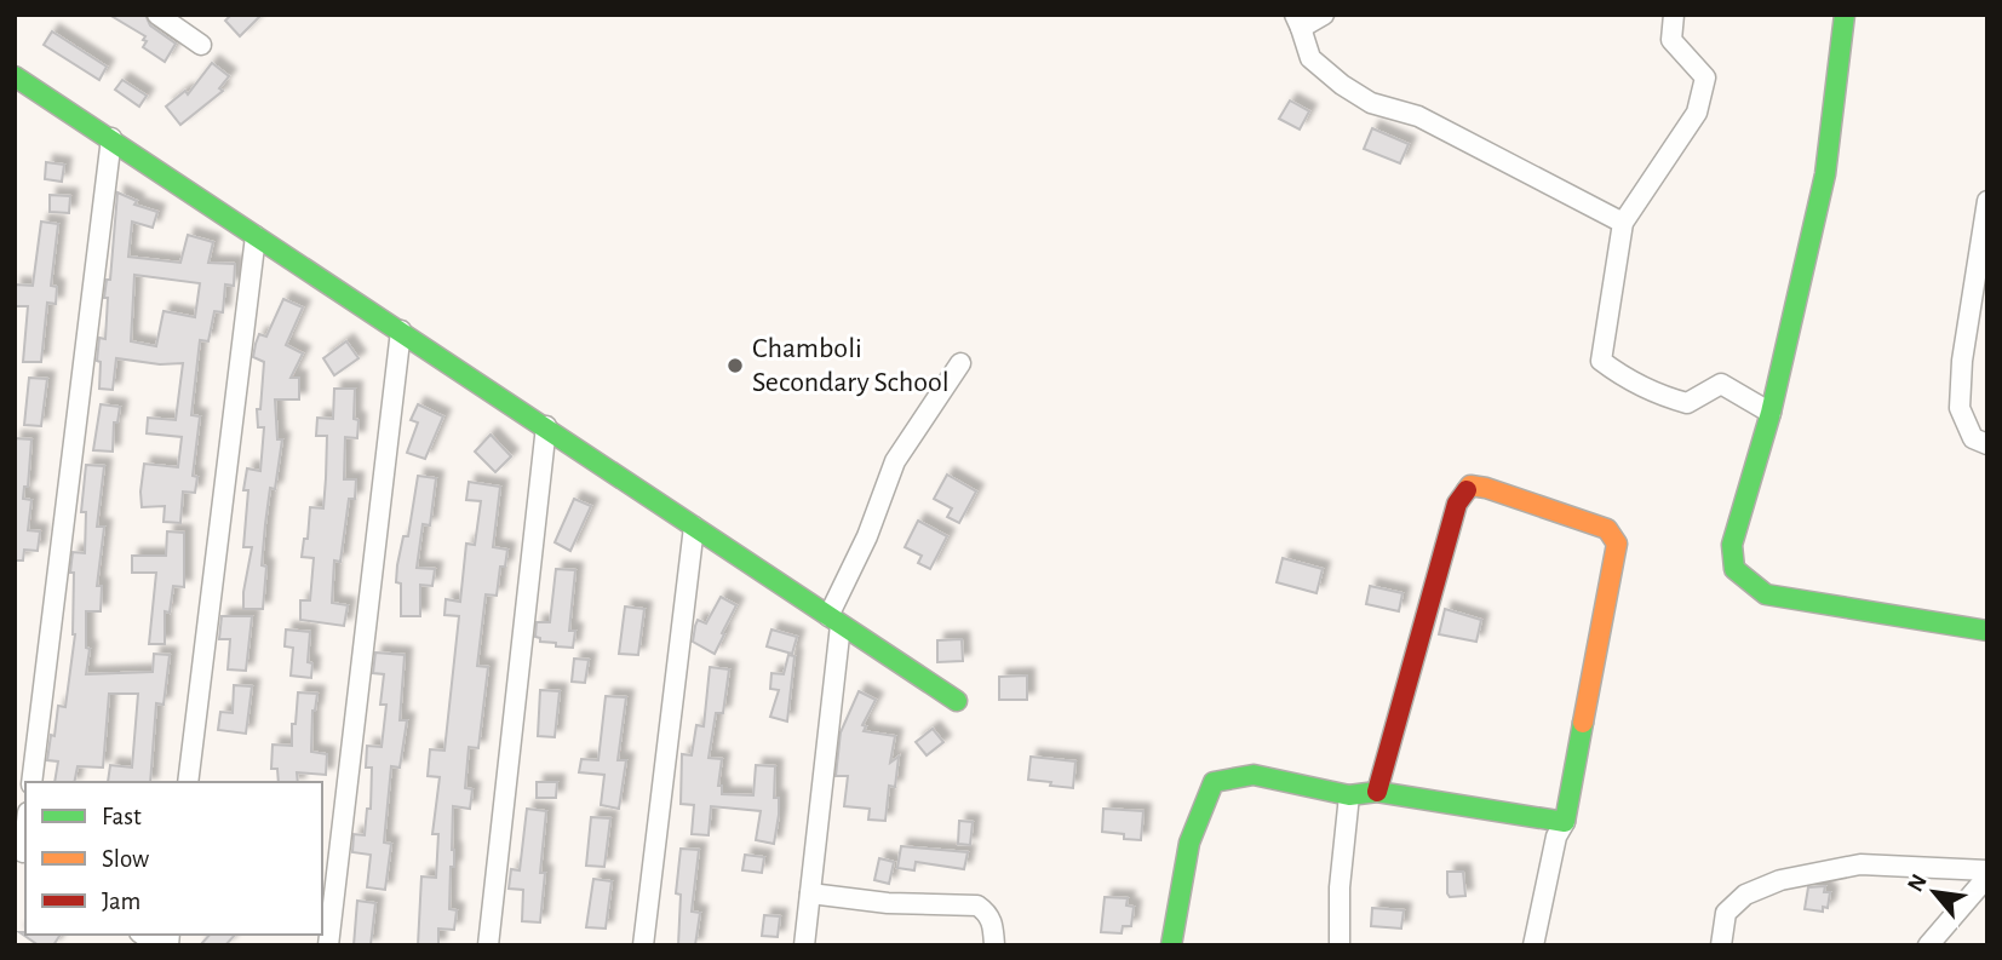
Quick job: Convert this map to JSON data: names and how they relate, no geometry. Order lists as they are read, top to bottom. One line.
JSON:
{"places":["Chamboli Secondary School"],"legend":["Fast","Slow","Jam"],"north":"top left"}
